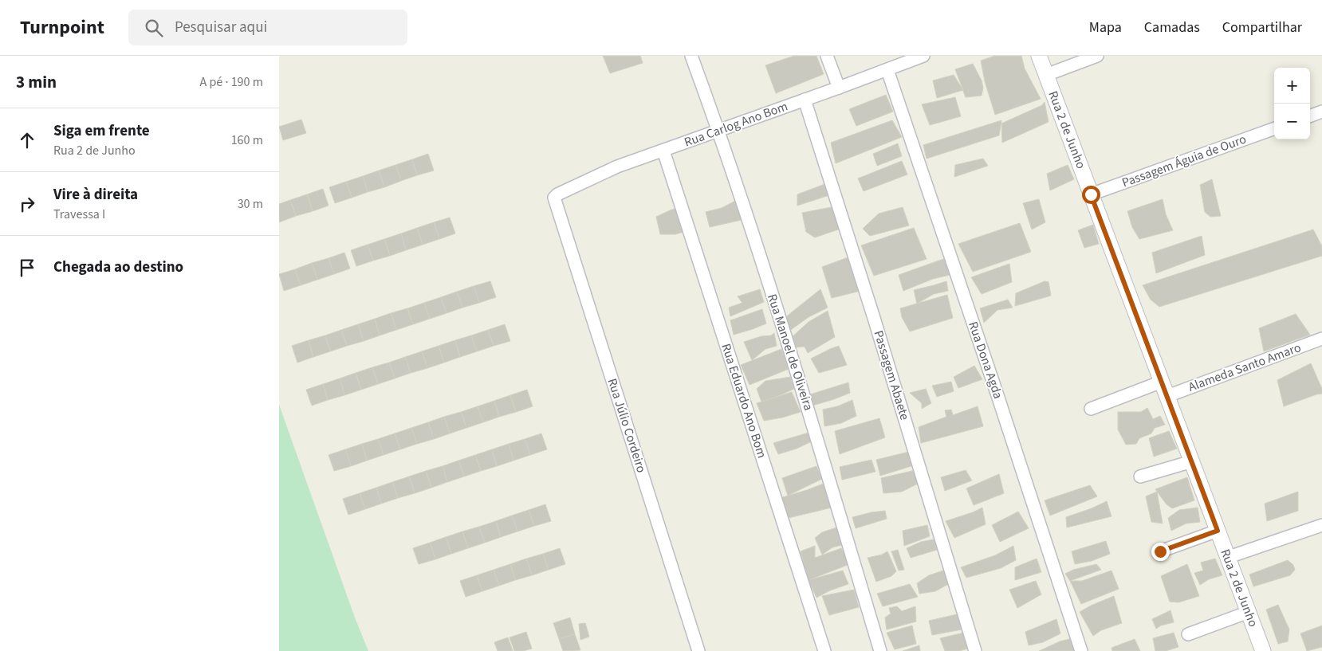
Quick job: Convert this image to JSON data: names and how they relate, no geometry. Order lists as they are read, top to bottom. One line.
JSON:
{"streets":{"street":["Rua Carlog Ano Bom","Rua 2 de Junho","Passagem Águia de Ouro","Rua Manoel de Oliveira","Rua Dona Agda","Alameda Santo Amaro","Passagem Abaete","Rua Eduardo Ano Bom","Rua Júlio Cordeiro"]},"crossings":[["Rua Carlog Ano Bom","Rua Manoel de Oliveira"],["Rua Carlog Ano Bom","Rua Dona Agda"],["Rua Carlog Ano Bom","Passagem Abaete"],["Rua Carlog Ano Bom","Rua Eduardo Ano Bom"],["Rua Carlog Ano Bom","Rua Júlio Cordeiro"],["Rua 2 de Junho","Passagem Águia de Ouro"],["Rua 2 de Junho","Alameda Santo Amaro"]],"page":{"header":"Turnpoint","search":"Pesquisar aqui","nav":["Mapa","Camadas","Compartilhar"],"heading":["3 min","A pé · 190 m"],"map_buttons":["+","−"],"list":[["Siga em frente","Rua 2 de Junho","160 m"],["Vire à direita","Travessa I","30 m"],"Chegada ao destino"]}}
